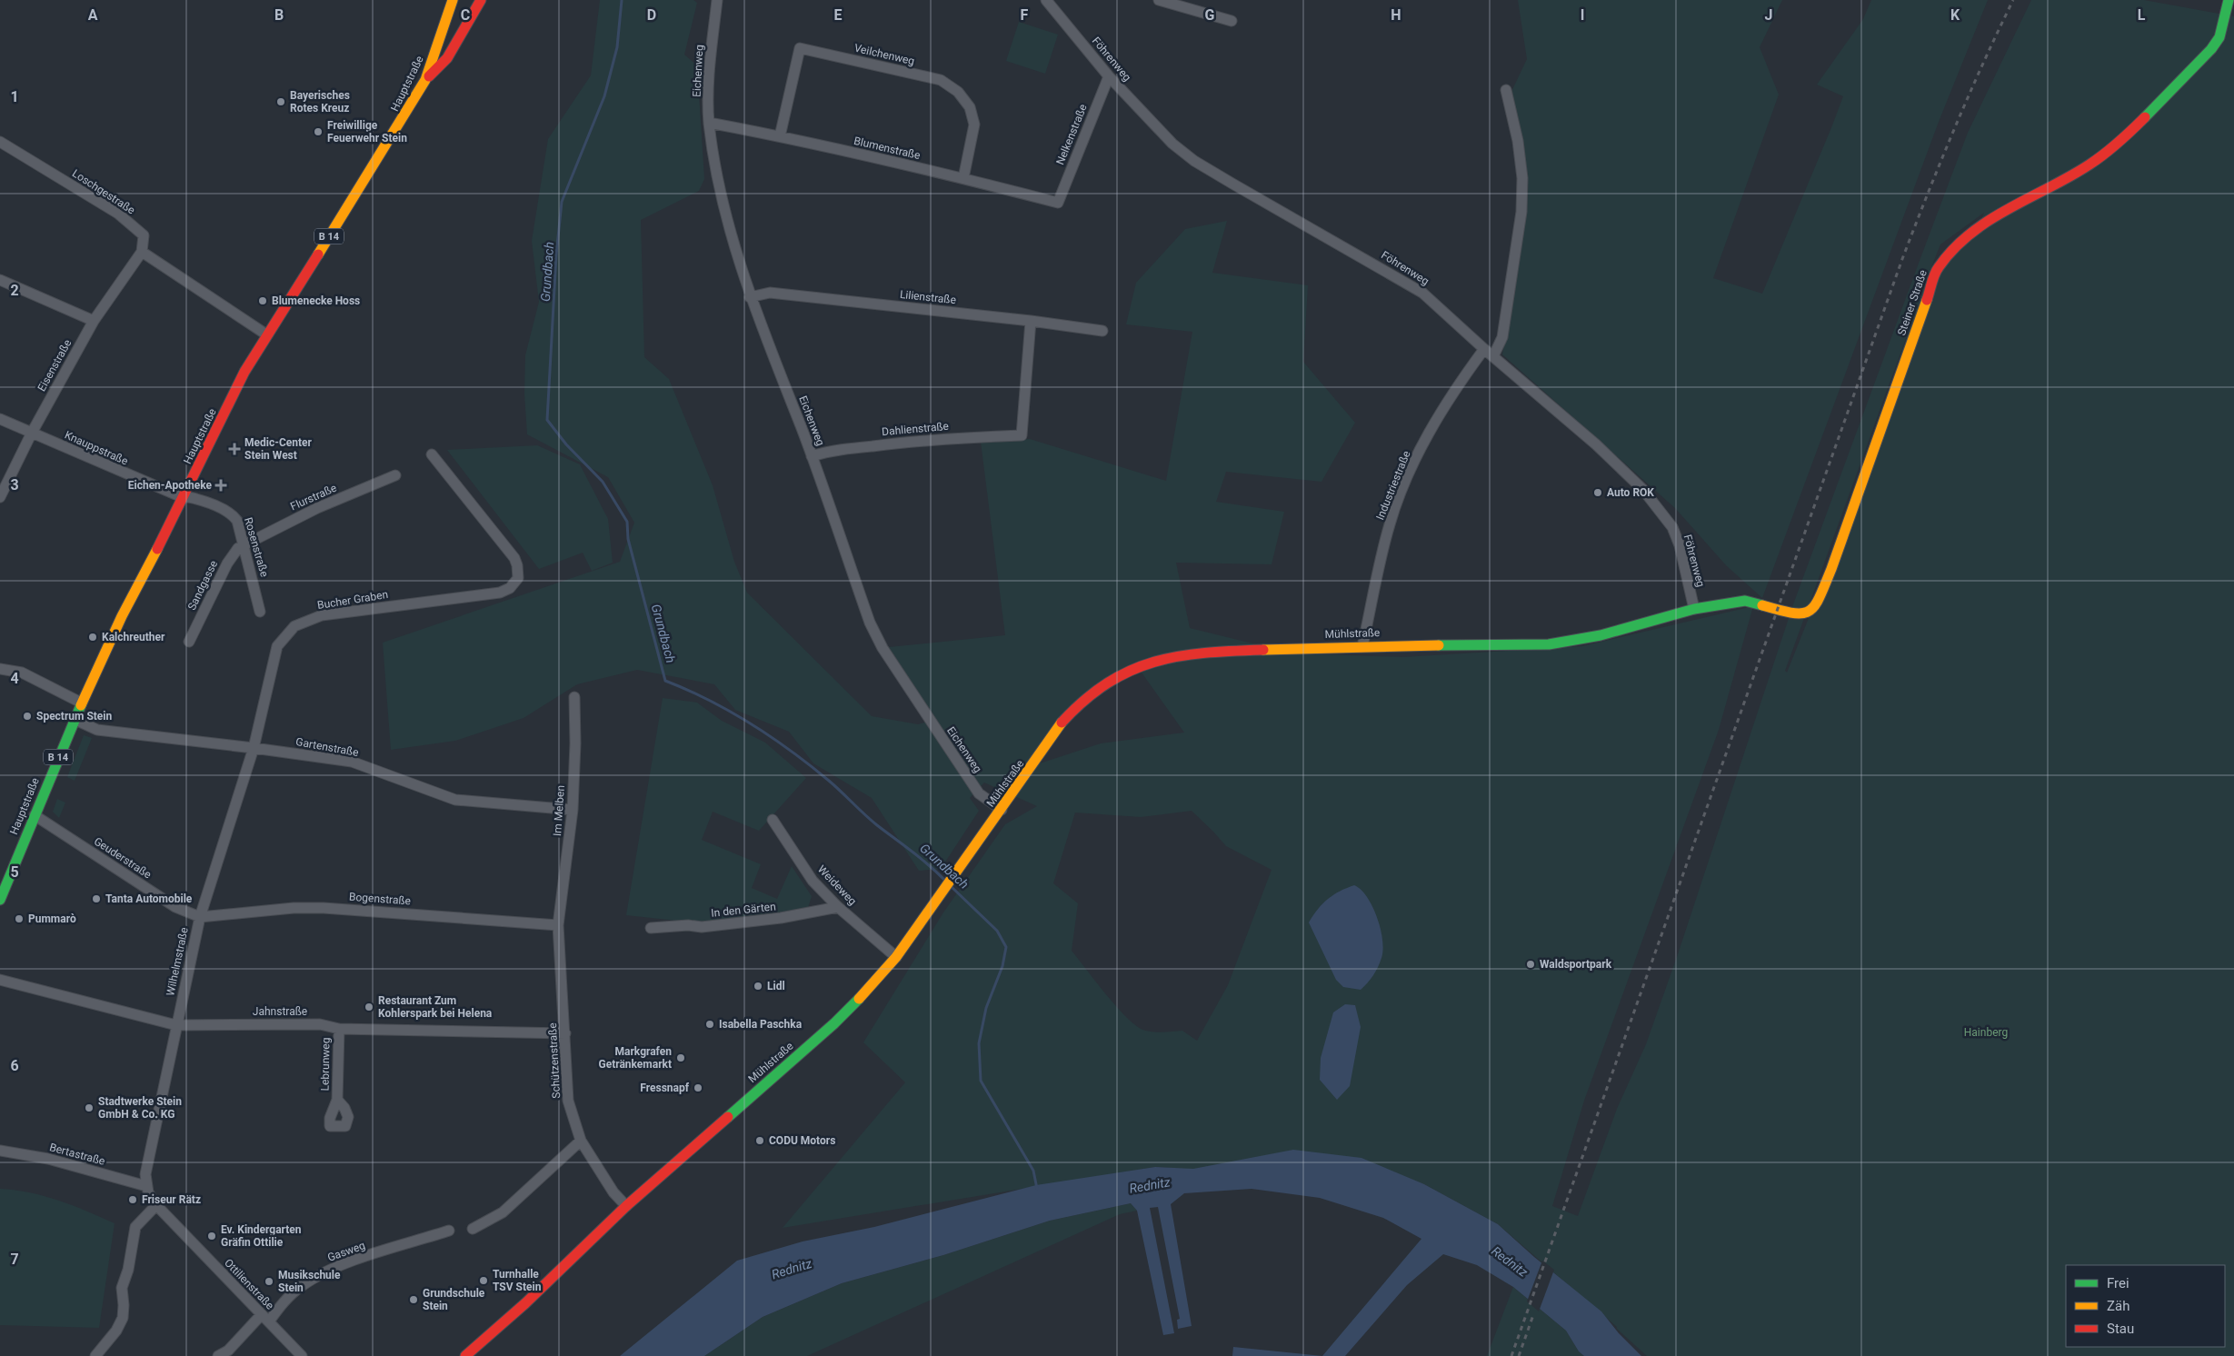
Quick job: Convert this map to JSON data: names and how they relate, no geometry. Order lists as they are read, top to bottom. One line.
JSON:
{"streets":{"street":["Veilchenweg","Föhrenweg","Eichenweg","Hauptstraße","Nelkenstraße","Blumenstraße","Loschgestraße","B 14","Lilienstraße","Steiner Straße","Eisenstraße","Dahlienstraße","Knauppstraße","Industriestraße","Flurstraße","Rosenstraße","Sandgasse","Bucher Graben","Mühlstraße","Gartenstraße","Im Melben","Geuderstraße","Weideweg","Bogenstraße","In den Gärten","Wilhelmstraße","Jahnstraße","Schützenstraße","Lebrunweg","Bertastraße","Gasweg","Ottilienstraße"]},"crossings":[["Veilchenweg","Blumenstraße"],["Föhrenweg","Nelkenstraße"],["Föhrenweg","Industriestraße"],["Föhrenweg","Mühlstraße"],["Eichenweg","Blumenstraße"],["Eichenweg","Lilienstraße"],["Eichenweg","Dahlienstraße"],["Eichenweg","Mühlstraße"],["Hauptstraße","Knauppstraße"],["Hauptstraße","Rosenstraße"],["Hauptstraße","Gartenstraße"],["Hauptstraße","Geuderstraße"],["Nelkenstraße","Blumenstraße"],["Loschgestraße","Eisenstraße"],["Lilienstraße","Dahlienstraße"],["Steiner Straße","Mühlstraße"],["Eisenstraße","Knauppstraße"],["Knauppstraße","Rosenstraße"],["Industriestraße","Mühlstraße"],["Flurstraße","Rosenstraße"],["Flurstraße","Sandgasse"],["Rosenstraße","Sandgasse"],["Bucher Graben","Gartenstraße"],["Bucher Graben","Wilhelmstraße"],["Mühlstraße","Weideweg"],["Mühlstraße","Schützenstraße"],["Gartenstraße","Im Melben"],["Gartenstraße","Wilhelmstraße"],["Im Melben","Bogenstraße"],["Im Melben","Schützenstraße"],["Geuderstraße","Bogenstraße"],["Geuderstraße","Wilhelmstraße"],["Weideweg","In den Gärten"],["Bogenstraße","Wilhelmstraße"],["Bogenstraße","Schützenstraße"],["Wilhelmstraße","Jahnstraße"],["Wilhelmstraße","Bertastraße"],["Wilhelmstraße","Ottilienstraße"],["Jahnstraße","Schützenstraße"],["Jahnstraße","Lebrunweg"],["Bertastraße","Ottilienstraße"],["Gasweg","Ottilienstraße"]],"water":["Grundbach","Rednitz"],"parks":["Hainberg"],"places":{"other":["Bayerisches Rotes Kreuz","Freiwillige Feuerwehr Stein","Blumenecke Hoss","Auto ROK","Kalchreuther","Spectrum Stein","Tanta Automobile","Pummarò","Waldsportpark","Lidl","Restaurant Zum Kohlerspark bei Helena","Isabella Paschka","Markgrafen Getränkemarkt","Fressnapf","Stadtwerke Stein GmbH & Co. KG","CODU Motors","Friseur Rätz","Ev. Kindergarten Gräfin Ottilie","Turnhalle TSV Stein","Musikschule Stein","Grundschule Stein"],"health":["Medic-Center Stein West","Eichen-Apotheke"]},"legend":["Frei","Zäh","Stau"],"grid":{"columns":["A","B","C","D","E","F","G","H","I","J","K","L"],"rows":["1","2","3","4","5","6","7"]}}
